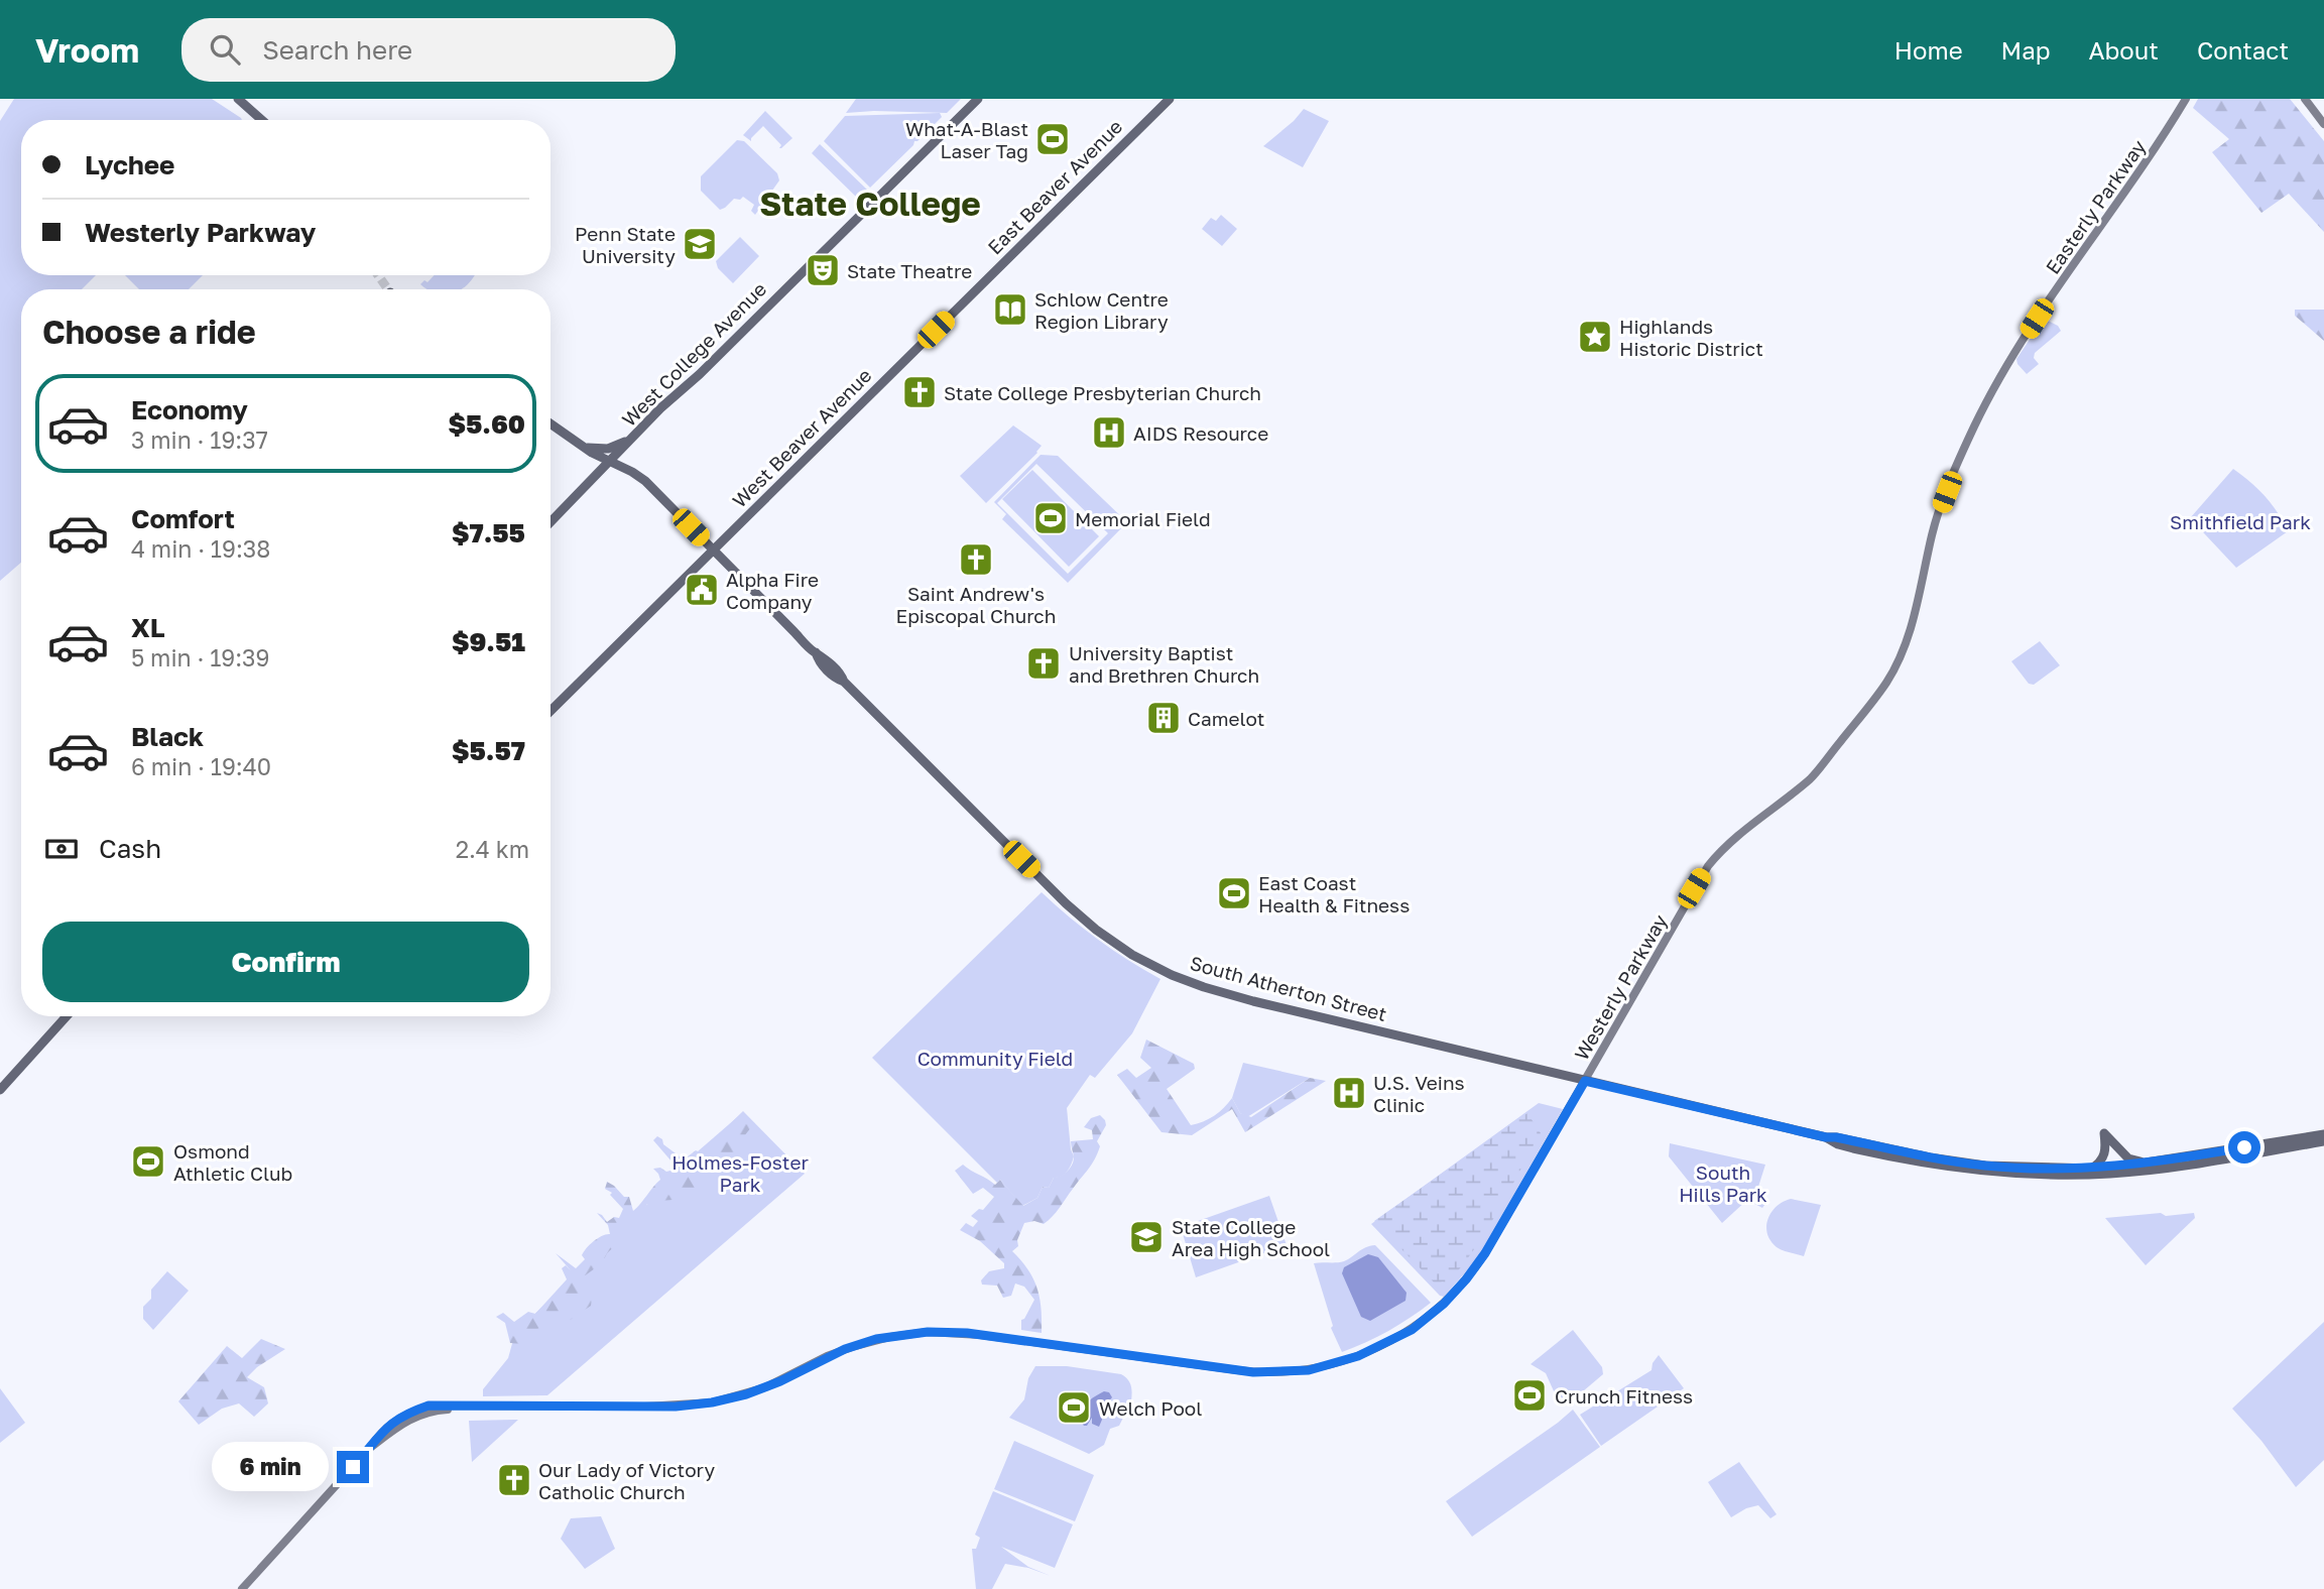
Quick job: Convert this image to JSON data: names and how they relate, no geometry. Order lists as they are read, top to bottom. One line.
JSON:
{"streets":{"main road":["East Beaver Avenue","Easterly Parkway","West College Avenue","West Beaver Avenue","Westerly Parkway","South Atherton Street"]},"crossings":[["East Beaver Avenue","West Beaver Avenue"],["Easterly Parkway","Westerly Parkway"],["West College Avenue","South Atherton Street"],["West Beaver Avenue","South Atherton Street"],["Westerly Parkway","South Atherton Street"]],"districts":["State College"],"parks":["Smithfield Park","Community Field","Holmes-Foster Park","South Hills Park"],"places":{"sports":["What-A-Blast Laser Tag","Memorial Field","East Coast Health & Fitness","Osmond Athletic Club","Crunch Fitness","Welch Pool"],"school or university":["Penn State University","State College Area High School"],"theatre":["State Theatre"],"library":["Schlow Centre Region Library"],"place":["Highlands Historic District"],"church":["State College Presbyterian Church","Saint Andrew's Episcopal Church","University Baptist and Brethren Church","Our Lady of Victory Catholic Church"],"hospital":["AIDS Resource","U.S. Veins Clinic"],"public building":["Alpha Fire Company"],"building":["Camelot"]},"page":{"header":"Vroom","search":"Search here","nav":["Home","Map","About","Contact"],"banner":["Lychee","Westerly Parkway"],"heading":"Choose a ride","list":[{"name":"Economy","note":"3 min · 19:37","value":"$5.60"},{"name":"Comfort","note":"4 min · 19:38","value":"$7.55"},{"name":"XL","note":"5 min · 19:39","value":"$9.51"},{"name":"Black","note":"6 min · 19:40","value":"$5.57"}],"pay":["Cash","2.4 km"],"buttons":"Confirm","bubble":"6 min"}}
